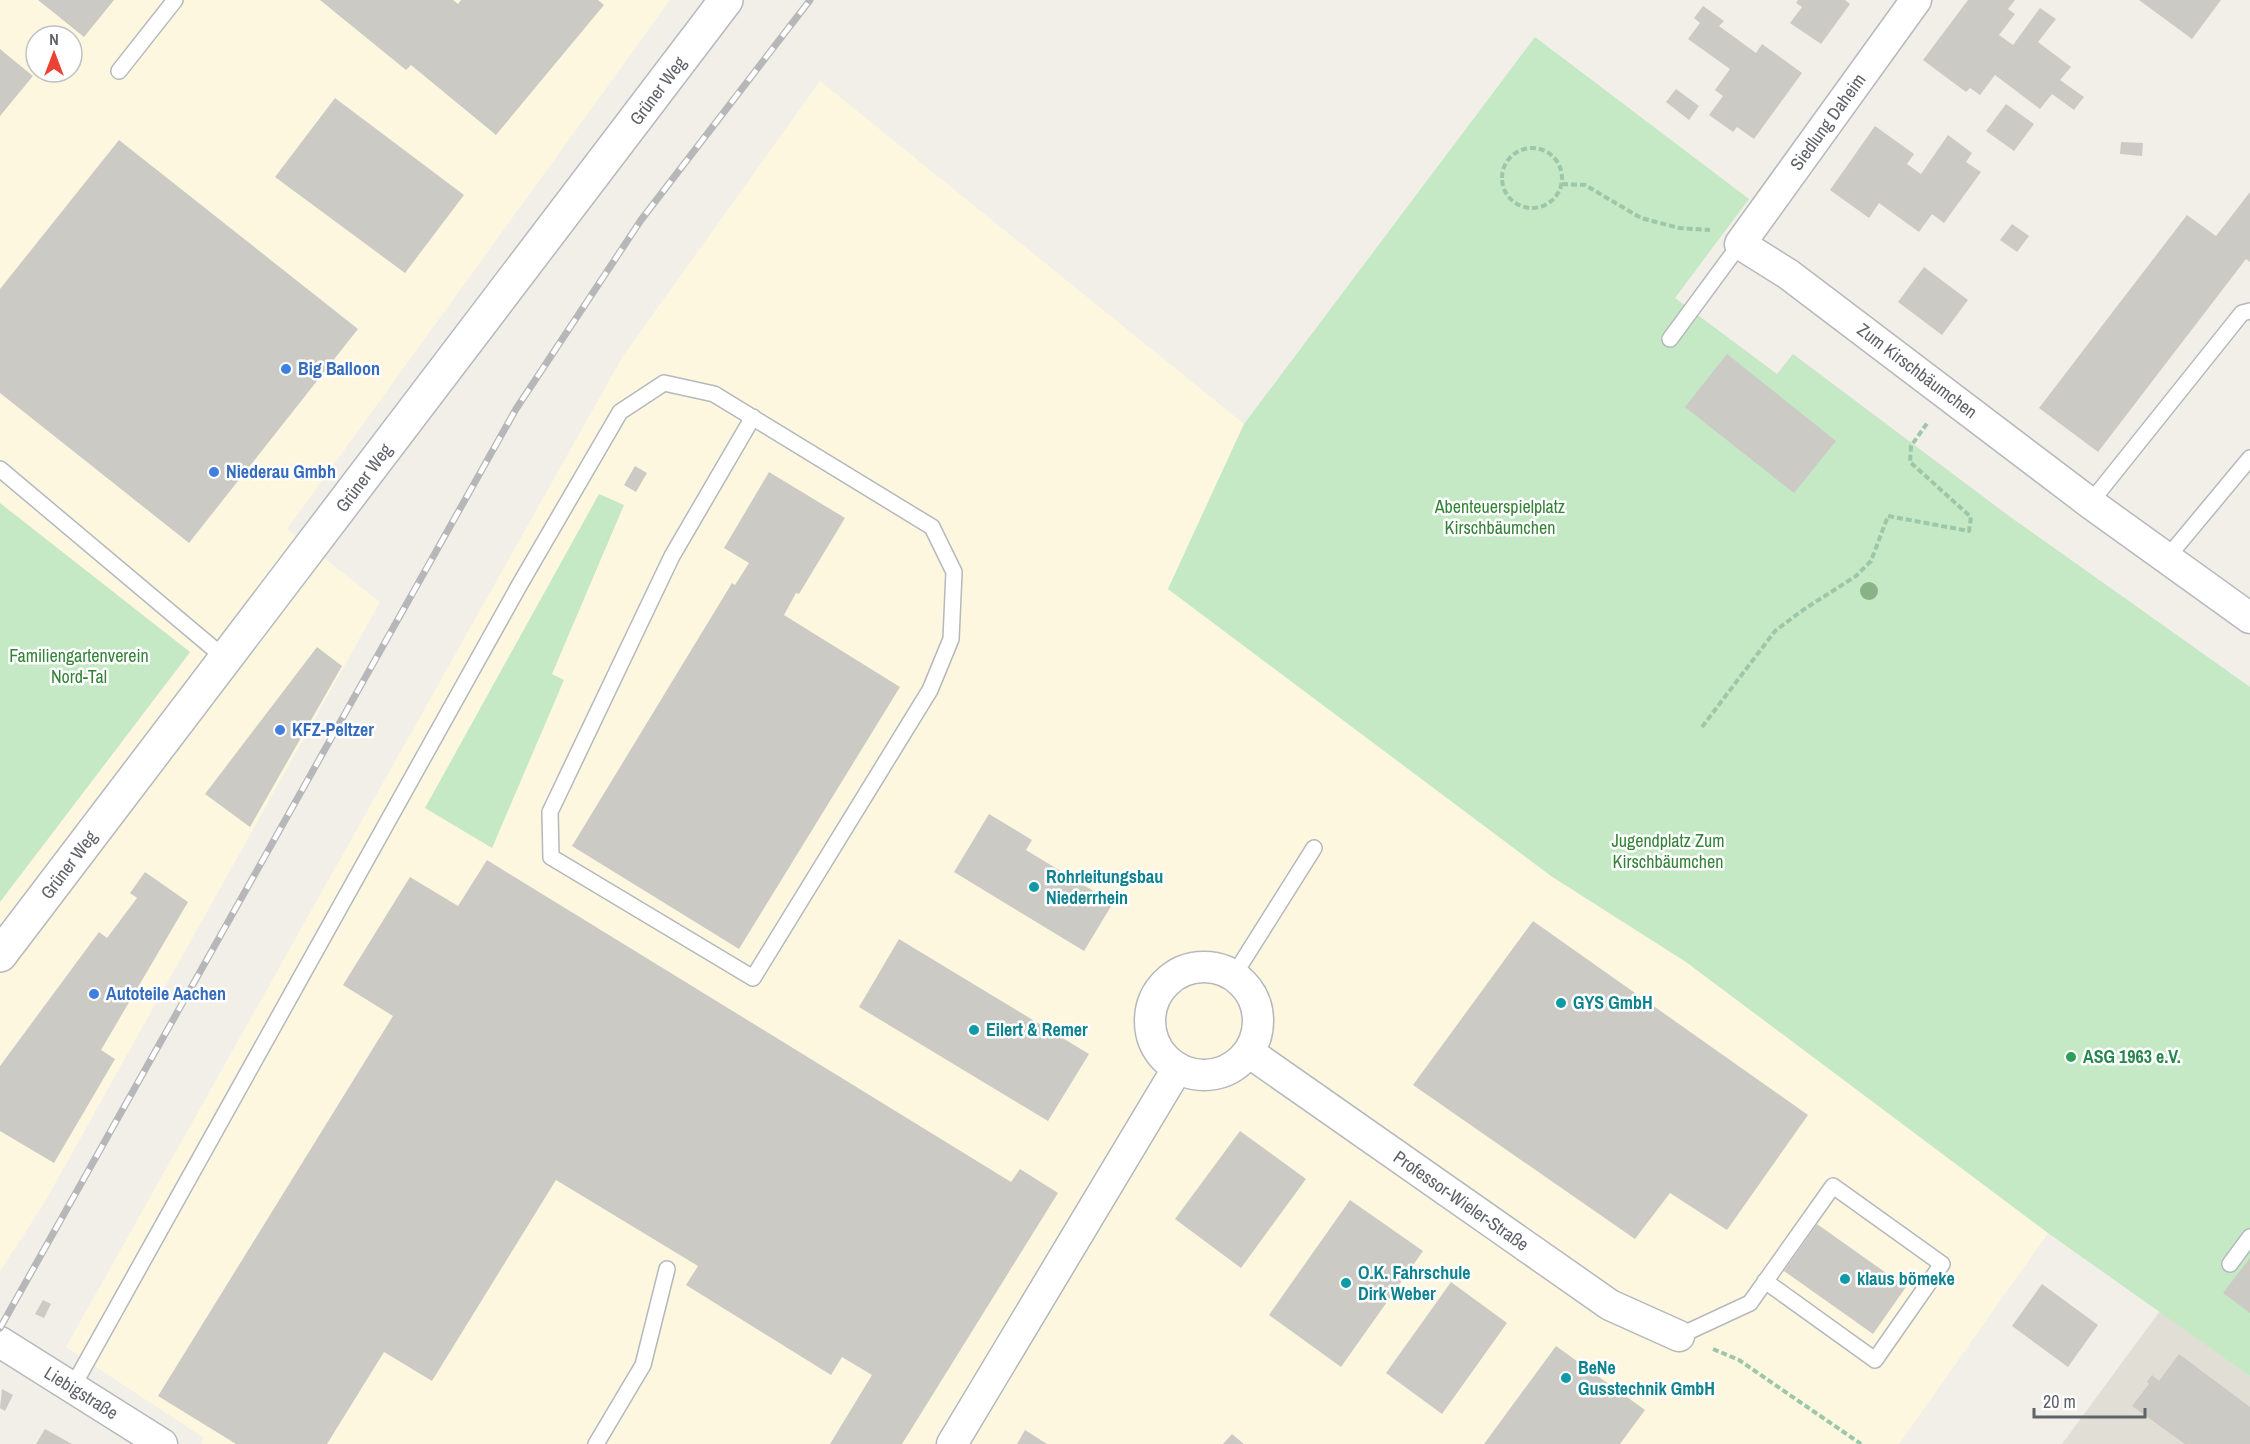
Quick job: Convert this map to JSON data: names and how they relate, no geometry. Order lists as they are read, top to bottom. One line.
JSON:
{"streets":{"street":["Grüner Weg","Siedlung Daheim","Zum Kirschbäumchen","Professor-Wieler-Straße","Liebigstraße"]},"crossings":[["Siedlung Daheim","Zum Kirschbäumchen"]],"parks":["Abenteuerspielplatz Kirschbäumchen","Familiengartenverein Nord-Tal","Jugendplatz Zum Kirschbäumchen"],"places":["Big Balloon","Niederau Gmbh","KFZ-Peltzer","Rohrleitungsbau Niederrhein","Autoteile Aachen","GYS GmbH","Eilert & Remer","ASG 1963 e.V.","klaus bömeke","O.K. Fahrschule Dirk Weber","BeNe Gusstechnik GmbH"],"scale_bar":"20 m","north":"top"}
